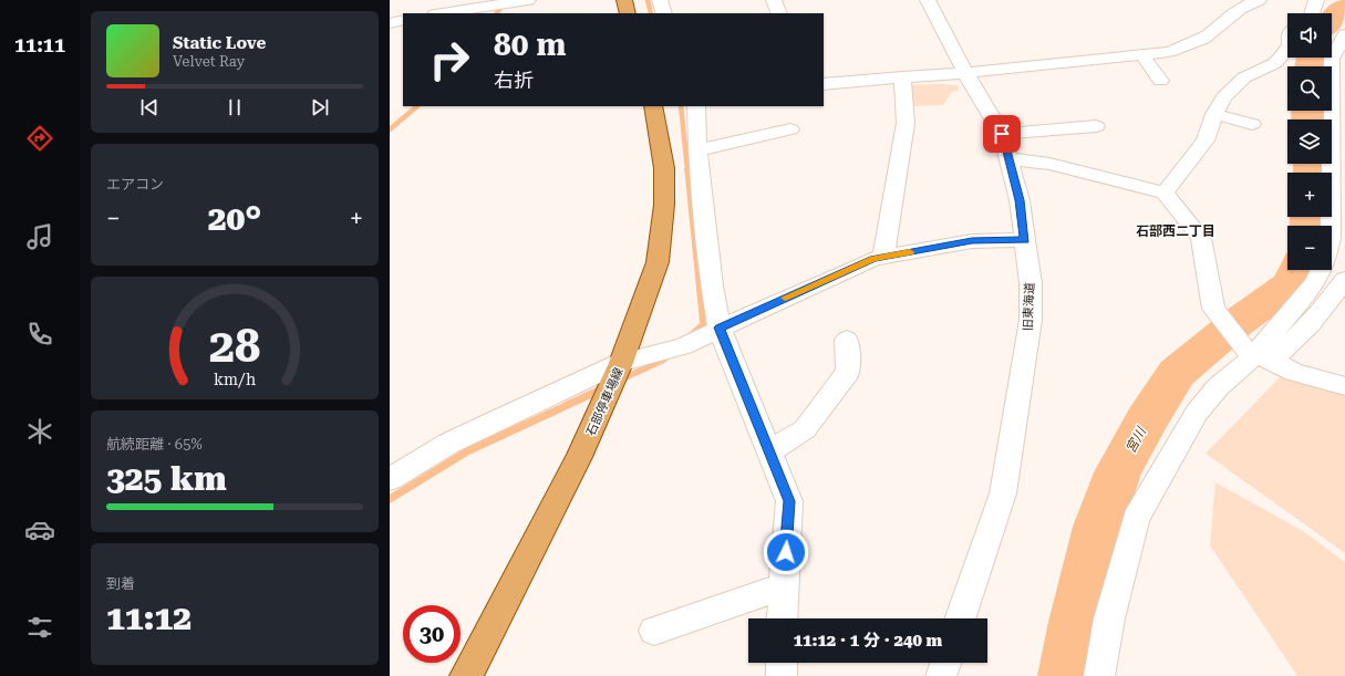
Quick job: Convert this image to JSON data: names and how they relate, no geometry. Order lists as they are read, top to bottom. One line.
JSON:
{"streets":{"main road":["石部停車場線"],"street":["旧東海道"]},"districts":["石部西二丁目"],"water":["宮川"],"page":{"tabs":"11:11","map_buttons":["+","−"],"turn":["80 m","右折"],"song":["Static Love","Velvet Ray"],"tile":["エアコン",["航続距離 · 65%","325 km"],["到着","11:12"]],"heat":["−","20°","+"],"limit":"30","trip":"11:12 · 1 分 · 240 m","gauge":["28","km/h"]}}
